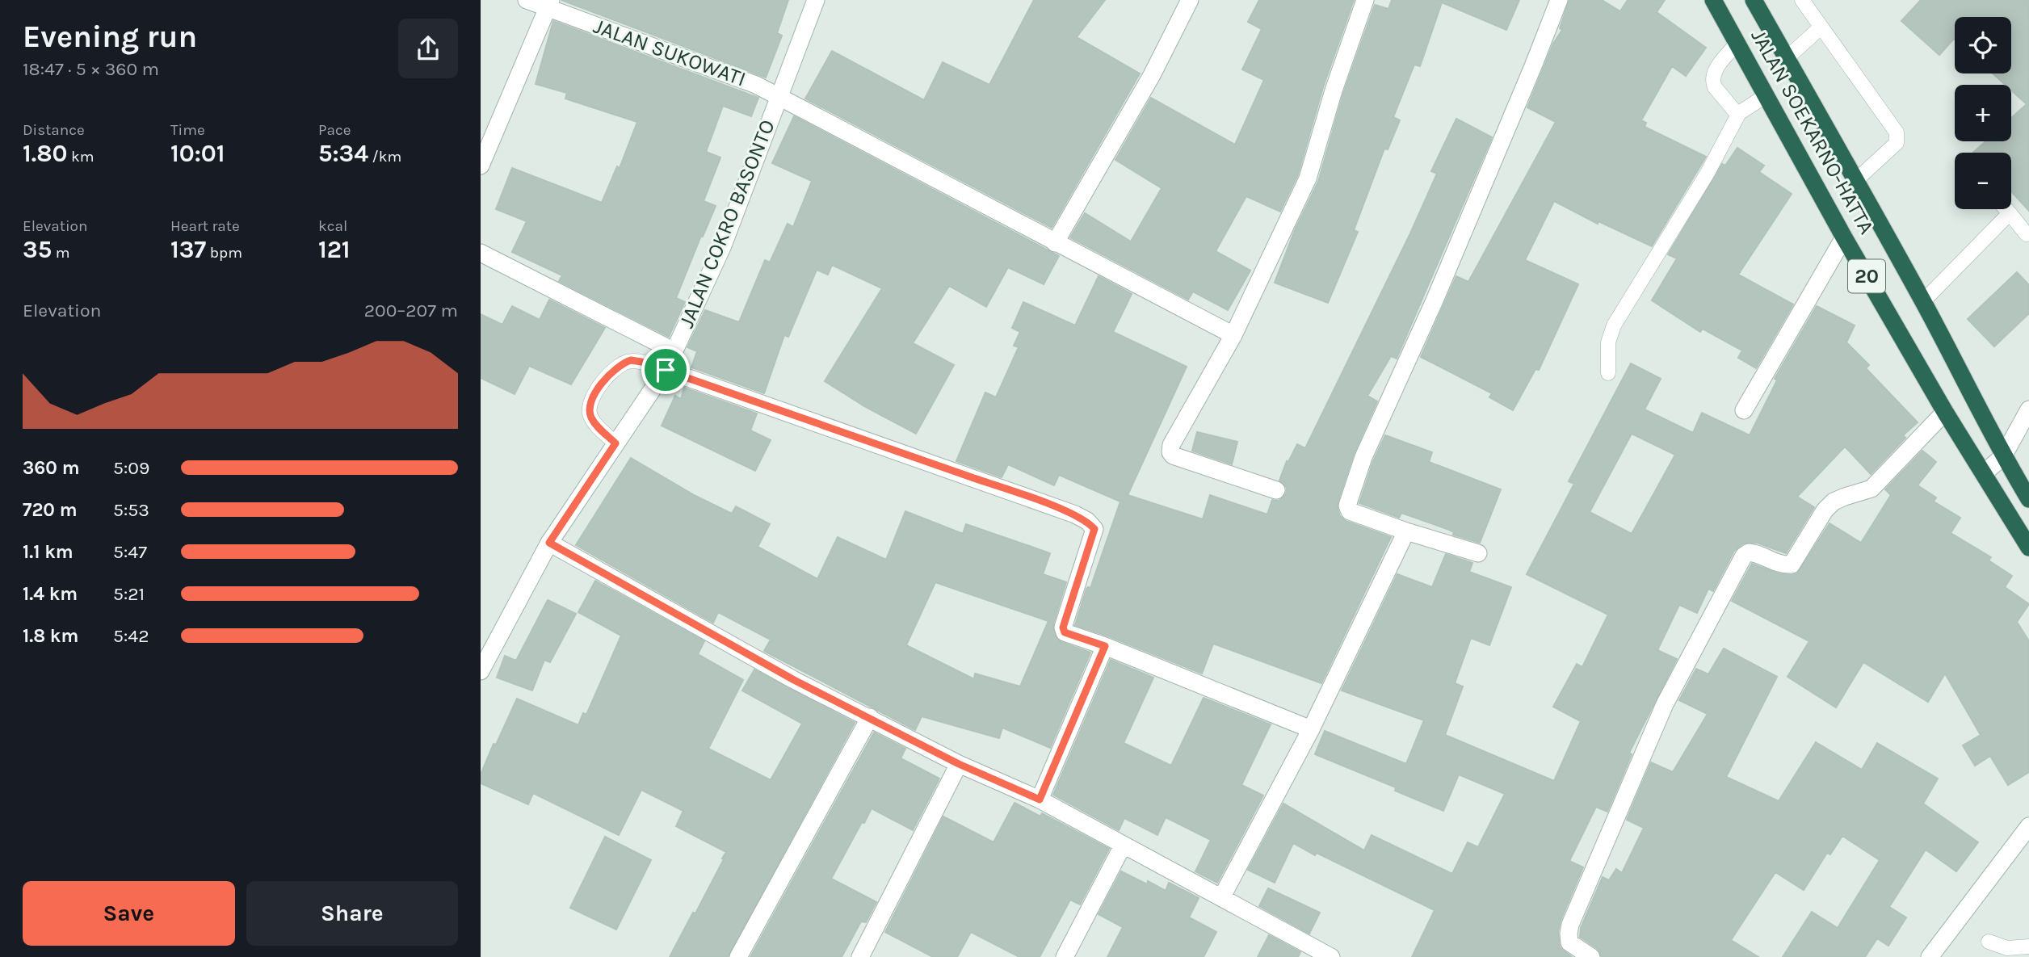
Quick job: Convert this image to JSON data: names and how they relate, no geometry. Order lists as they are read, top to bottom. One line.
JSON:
{"streets":{"highway":["JALAN SOEKARNO-HATTA","20"],"street":["JALAN SUKOWATI","JALAN COKRO BASONTO"]},"crossings":[["JALAN SUKOWATI","JALAN COKRO BASONTO"]],"page":{"heading":["Evening run","18:47 · 5 × 360 m"],"map_buttons":["+","−"],"stats":[["Distance","1.80 km"],["Time","10:01"],["Pace","5:34 /km"],["Elevation","35 m"],["Heart rate","137 bpm"],["kcal","121"]],"chart":["Elevation","200–207 m"],"list":[{"name":"360 m","note":"5:09"},{"name":"720 m","note":"5:53"},{"name":"1.1 km","note":"5:47"},{"name":"1.4 km","note":"5:21"},{"name":"1.8 km","note":"5:42"}],"buttons":["Save","Share"]}}
